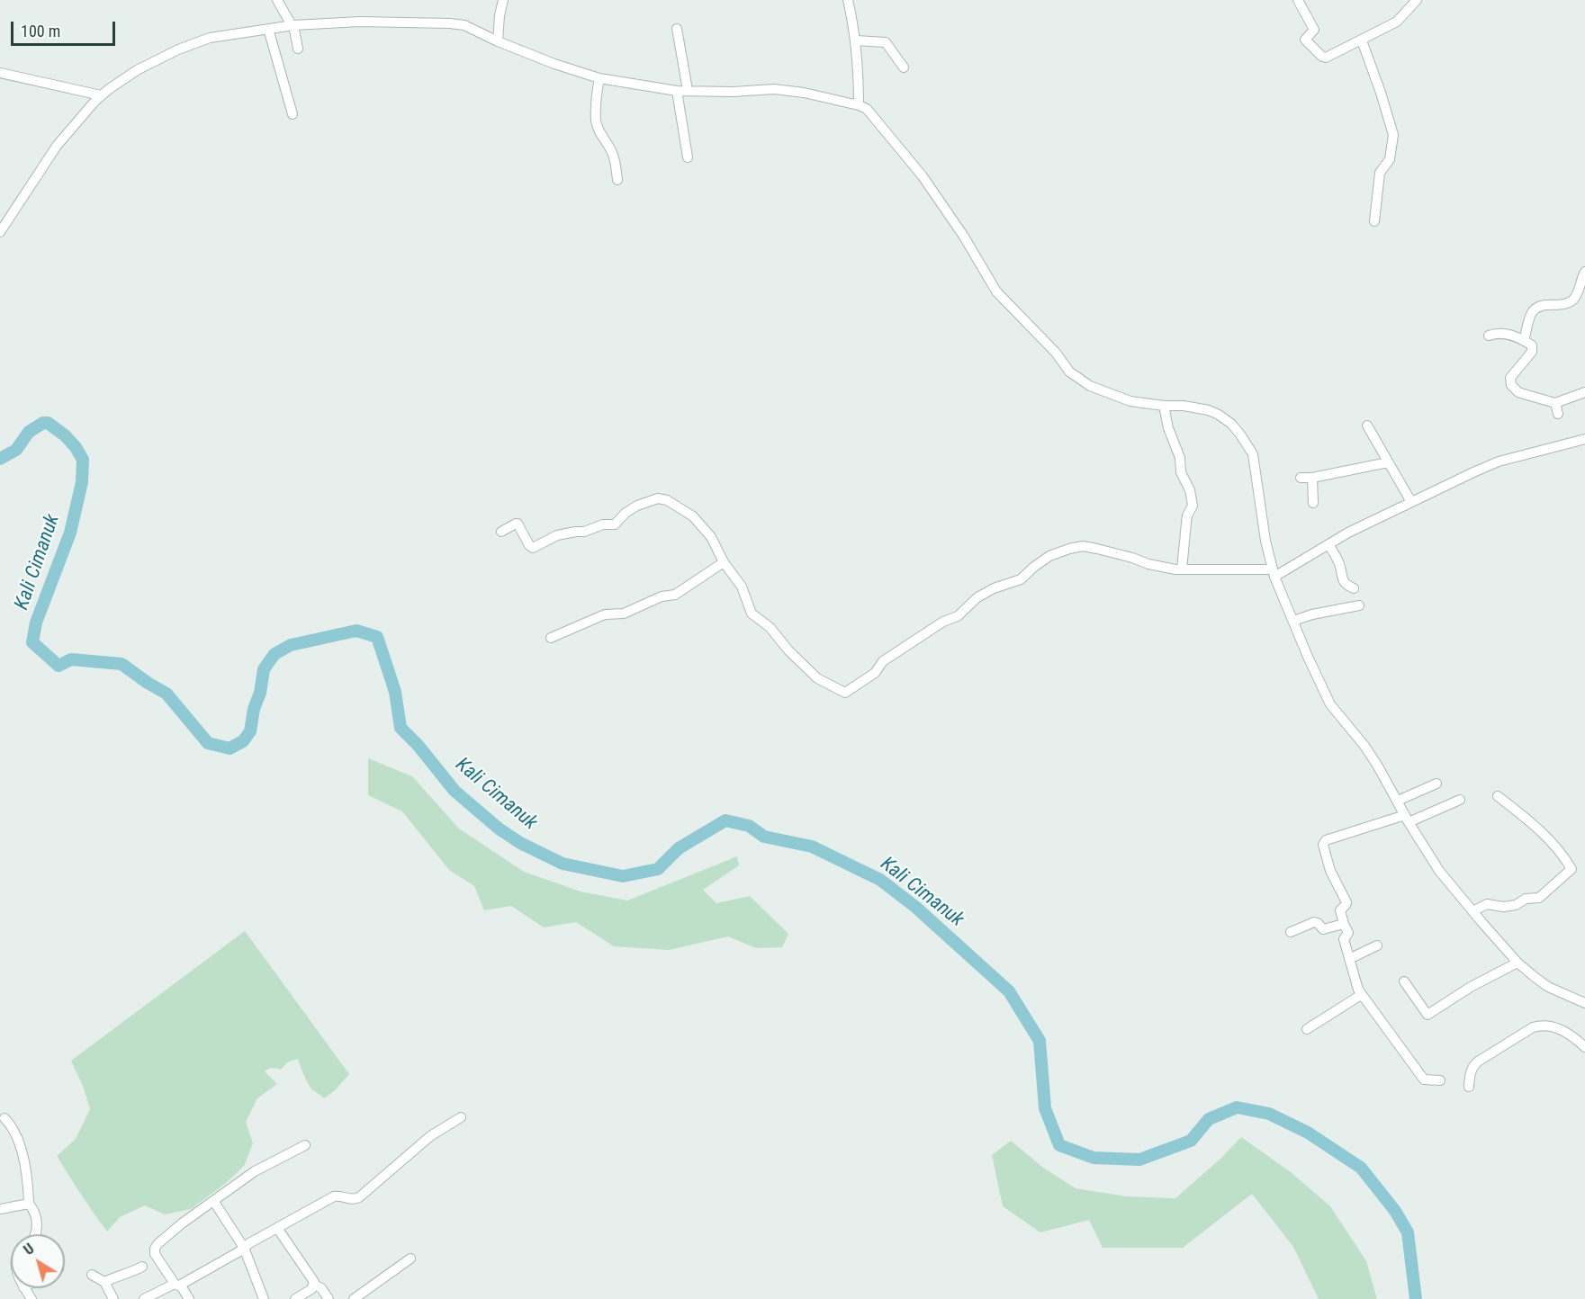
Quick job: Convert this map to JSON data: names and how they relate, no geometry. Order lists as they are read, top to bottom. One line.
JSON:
{"water":["Kali Cimanuk"],"scale_bar":"100 m","north":"top left"}
